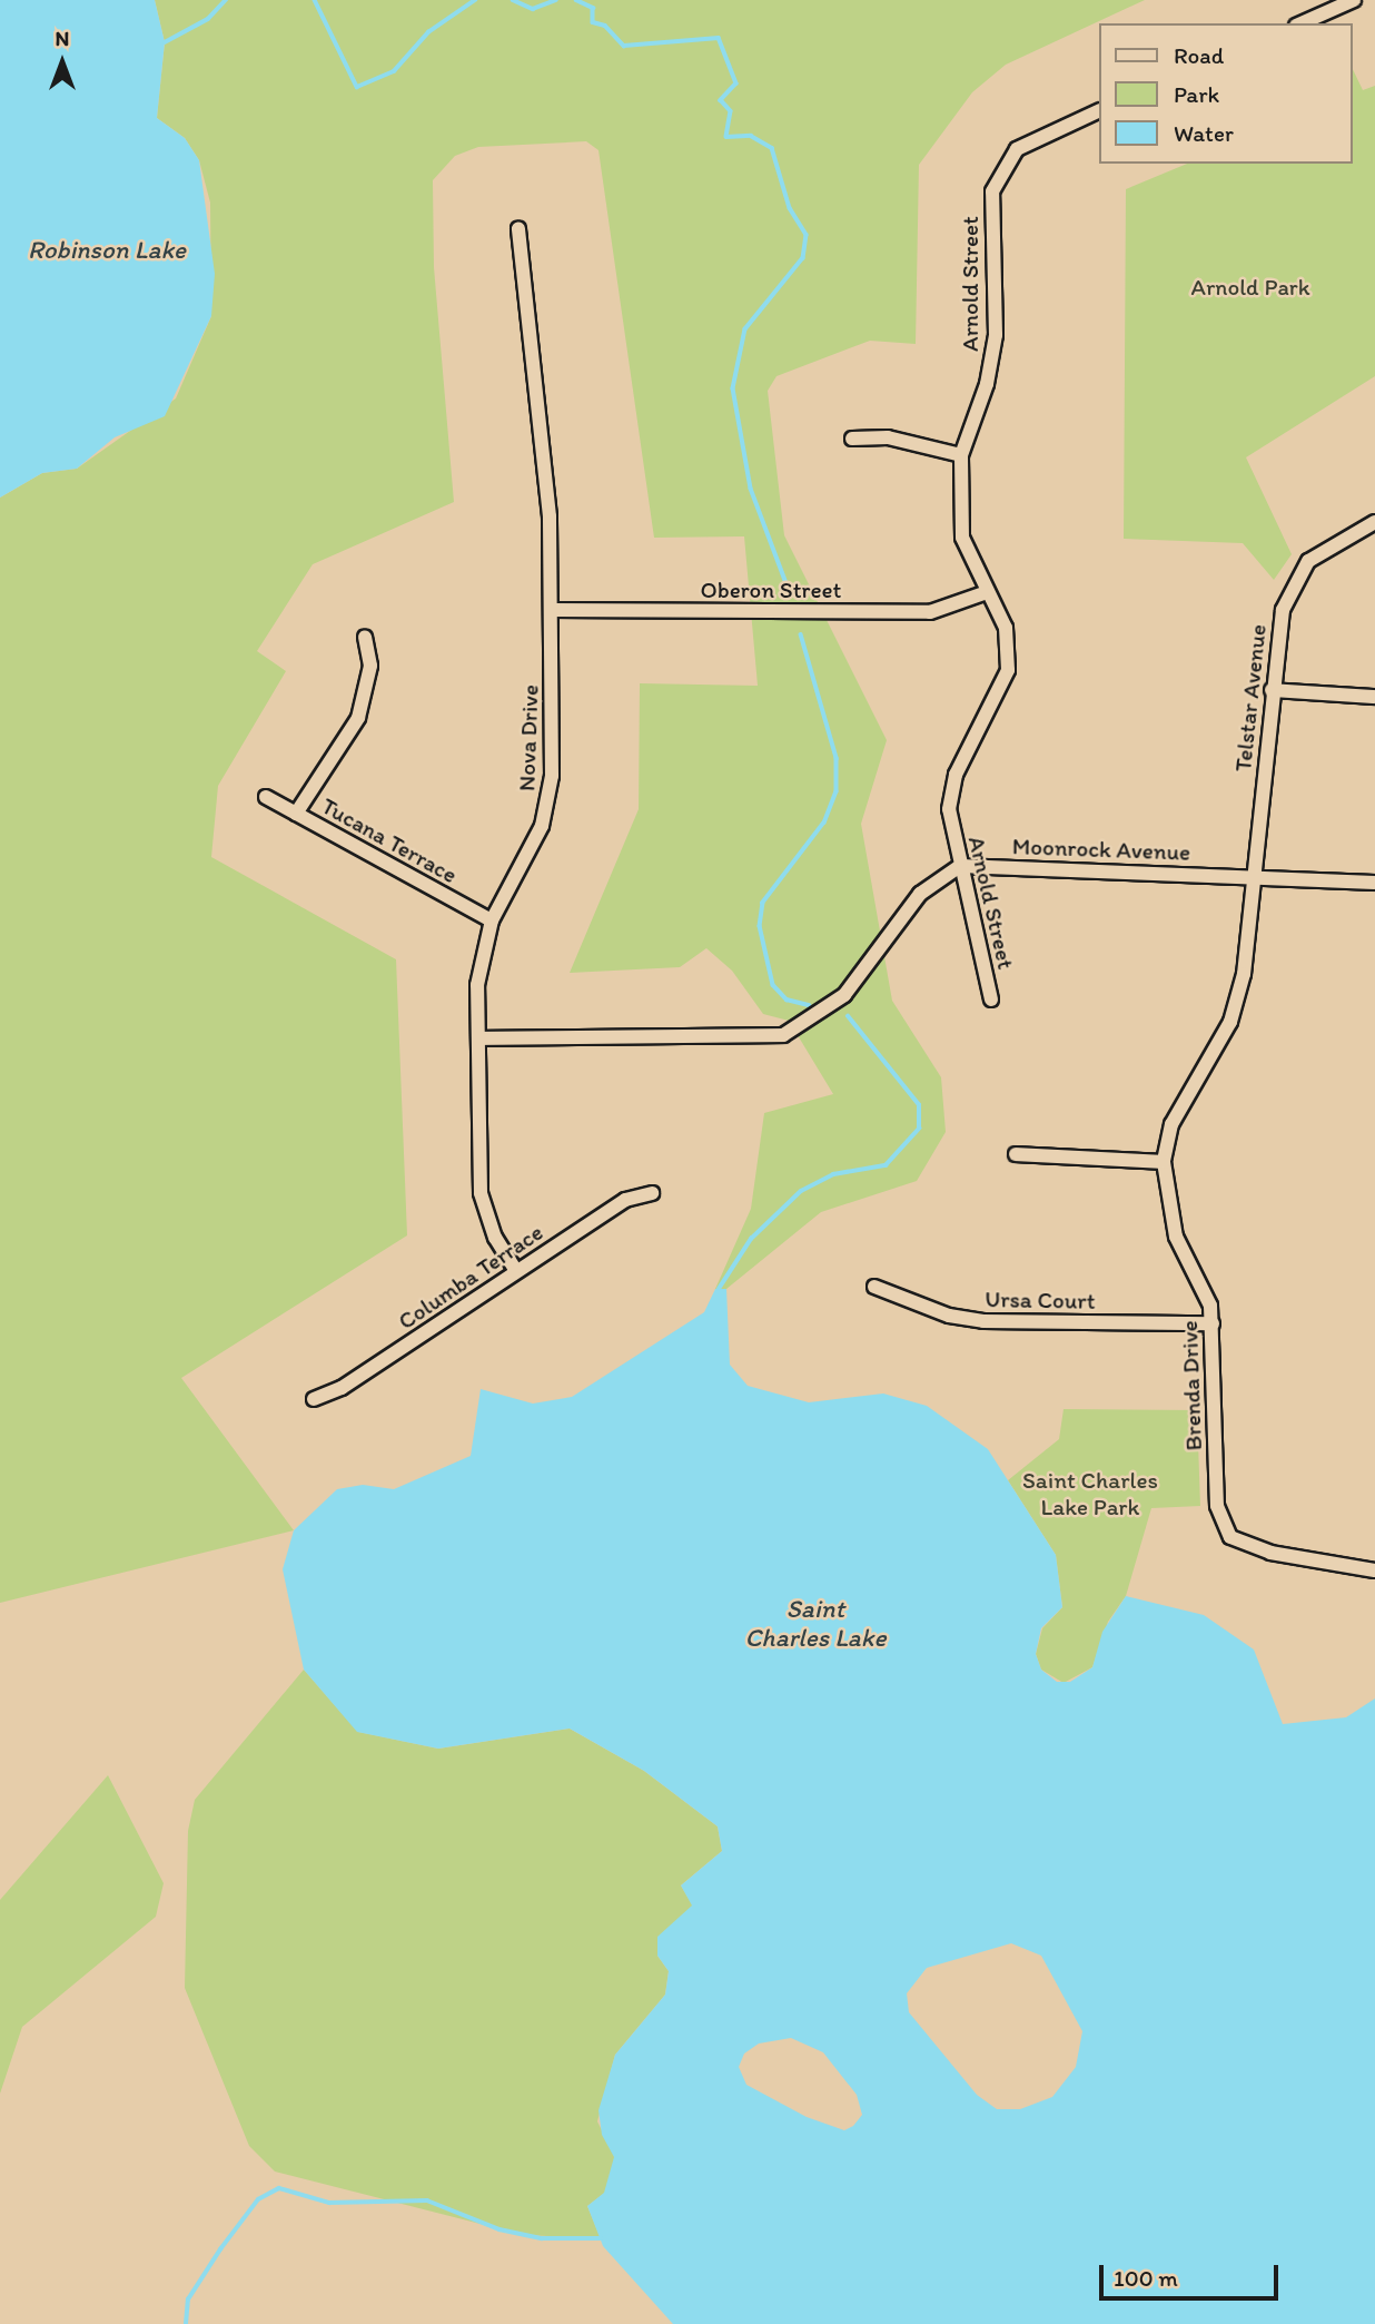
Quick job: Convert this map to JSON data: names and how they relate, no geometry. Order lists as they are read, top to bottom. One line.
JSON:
{"streets":{"street":["Arnold Street","Oberon Street","Telstar Avenue","Nova Drive","Tucana Terrace","Moonrock Avenue","Columba Terrace","Ursa Court","Brenda Drive"]},"crossings":[["Arnold Street","Oberon Street"],["Arnold Street","Moonrock Avenue"],["Oberon Street","Nova Drive"],["Telstar Avenue","Moonrock Avenue"],["Telstar Avenue","Brenda Drive"],["Nova Drive","Tucana Terrace"],["Nova Drive","Columba Terrace"],["Moonrock Avenue","Brenda Drive"],["Ursa Court","Brenda Drive"]],"water":["Robinson Lake","Saint Charles Lake"],"parks":["Arnold Park","Saint Charles Lake Park"],"legend":["Road","Park","Water"],"scale_bar":"100 m","north":"top"}
